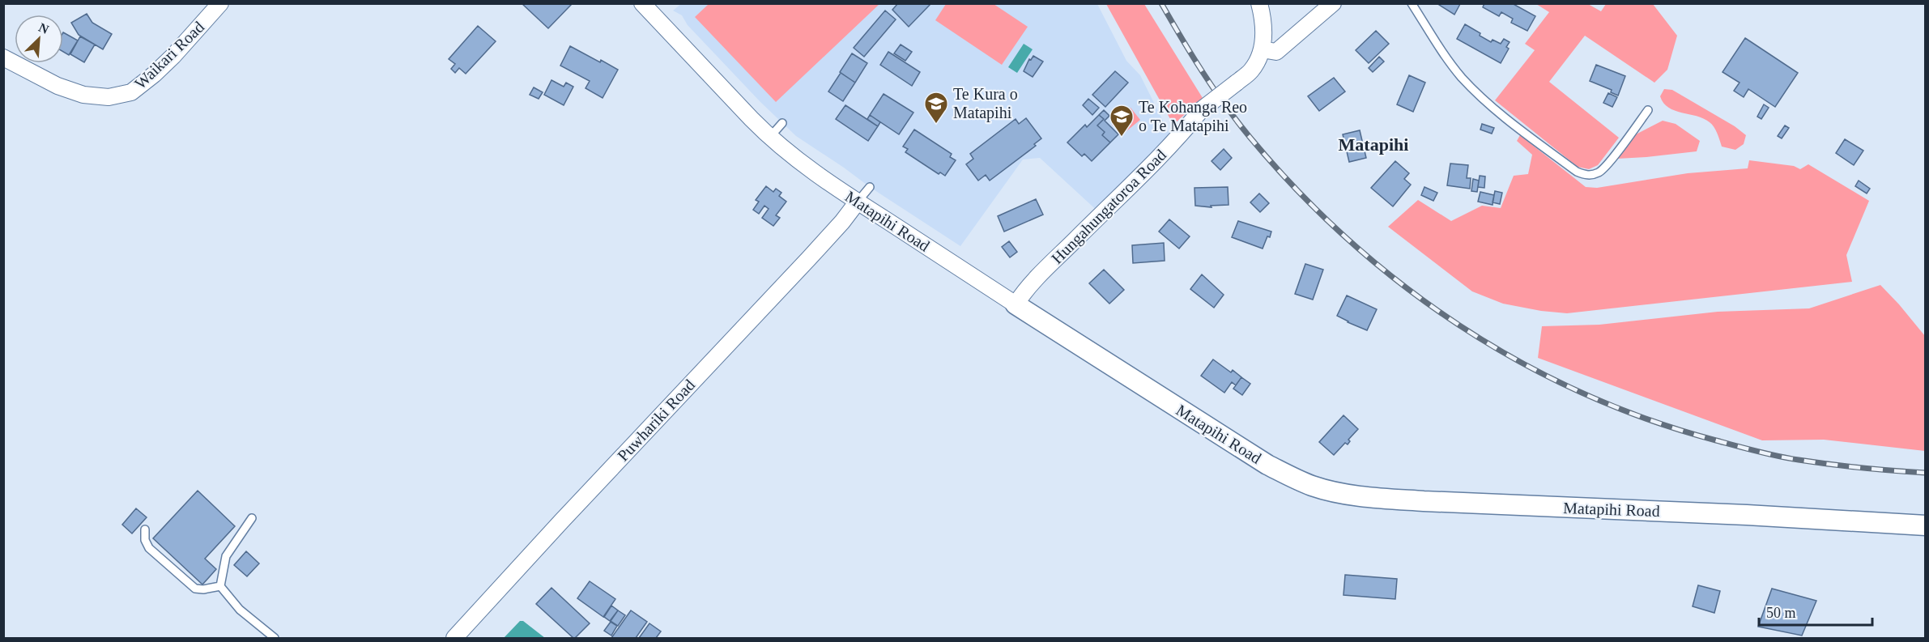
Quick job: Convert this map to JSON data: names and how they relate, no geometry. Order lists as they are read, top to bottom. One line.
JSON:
{"streets":{"street":["Waikari Road","Hungahungatoroa Road","Matapihi Road","Puwhariki Road"]},"crossings":[["Hungahungatoroa Road","Matapihi Road"],["Matapihi Road","Puwhariki Road"]],"districts":["Matapihi"],"places":{"school or university":["Te Kura o Matapihi","Te Kohanga Reo o Te Matapihi"]},"scale_bar":"50 m","north":"top right"}
